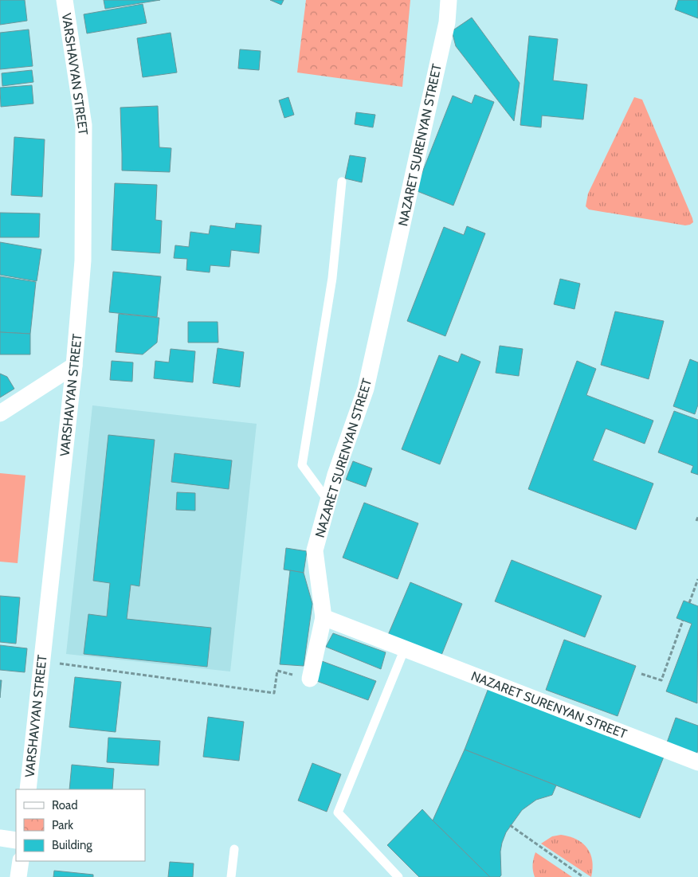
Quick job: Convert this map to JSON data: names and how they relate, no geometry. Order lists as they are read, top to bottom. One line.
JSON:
{"streets":{"street":["VARSHAVYAN STREET","NAZARET SURENYAN STREET"]},"legend":["Road","Park","Building"]}
